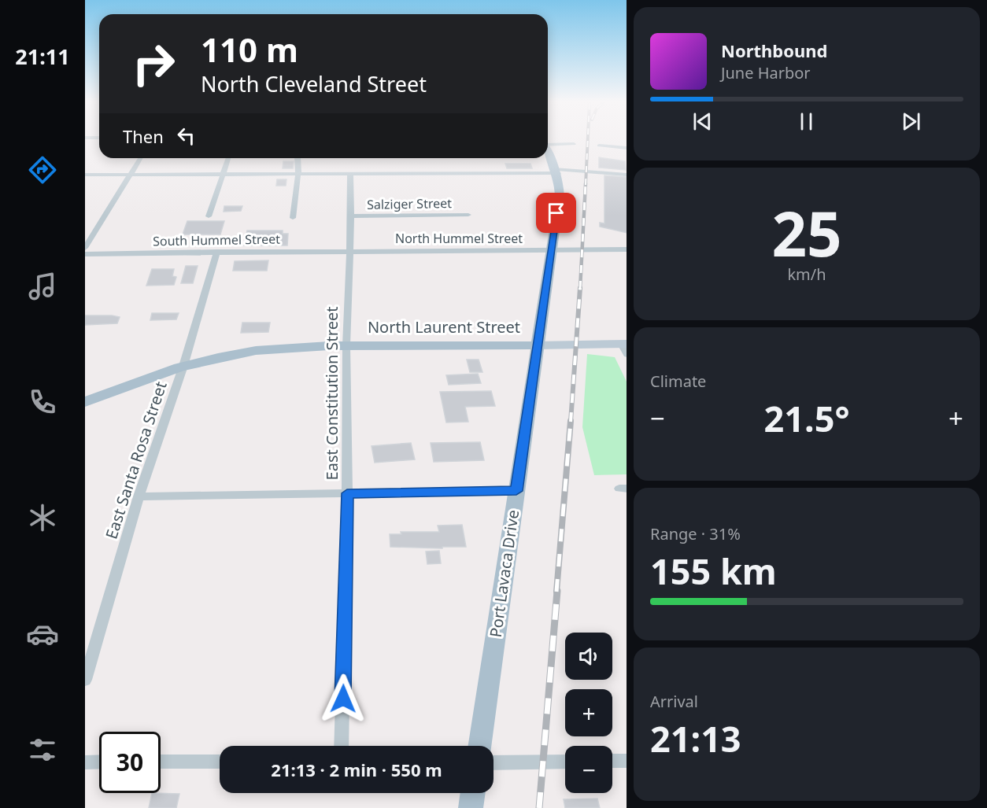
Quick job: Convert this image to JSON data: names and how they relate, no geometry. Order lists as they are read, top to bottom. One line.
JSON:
{"streets":{"main road":["North Laurent Street","Port Lavaca Drive"],"street":["Salziger Street","North Hummel Street","South Hummel Street","East Constitution Street","East Santa Rosa Street"]},"crossings":[["Salziger Street","East Constitution Street"],["North Hummel Street","South Hummel Street"],["North Hummel Street","East Constitution Street"],["North Hummel Street","Port Lavaca Drive"],["South Hummel Street","East Constitution Street"],["South Hummel Street","East Santa Rosa Street"],["North Laurent Street","East Constitution Street"],["North Laurent Street","East Santa Rosa Street"],["North Laurent Street","Port Lavaca Drive"]],"page":{"tabs":"21:11","turn":["110 m","North Cleveland Street"],"song":["Northbound","June Harbor"],"then":"Then","tile":[["25","km/h"],"Climate",["Range · 31%","155 km"],["Arrival","21:13"]],"heat":["−","21.5°","+"],"map_buttons":["+","−"],"limit":"30","trip":"21:13 · 2 min · 550 m"}}
